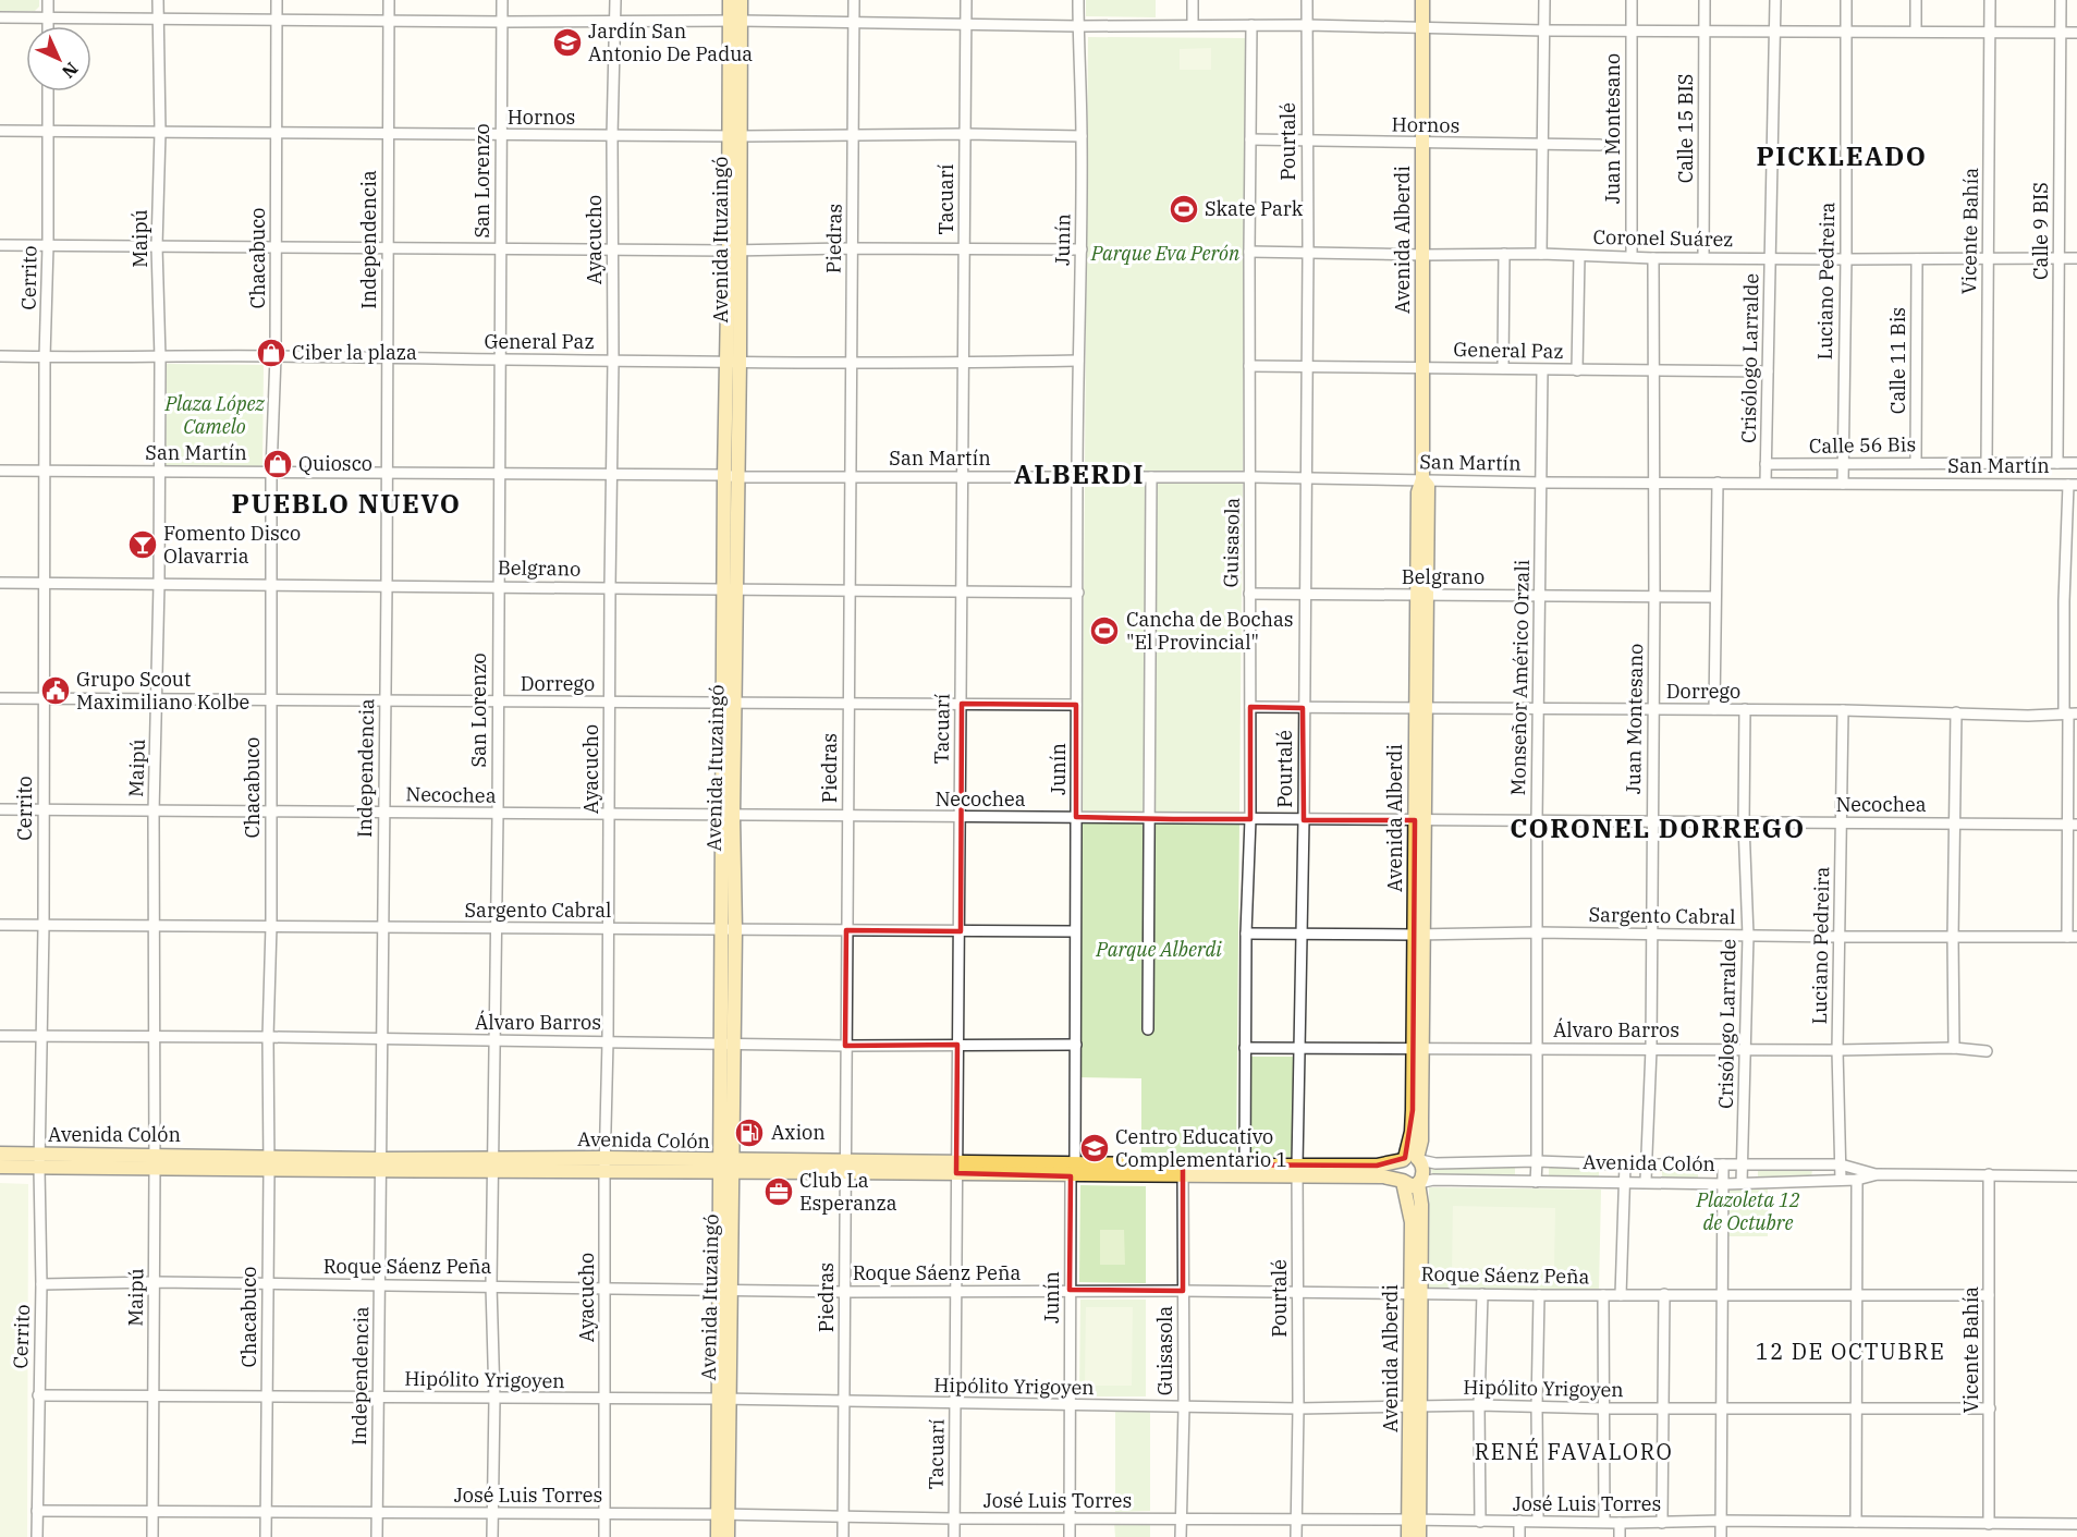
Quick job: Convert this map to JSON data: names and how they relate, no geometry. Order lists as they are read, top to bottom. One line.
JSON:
{"streets":{"main road":["Avenida Ituzaingó","Avenida Alberdi","Avenida Colón"],"street":["Hornos","Juan Montesano","Calle 15 BIS","Pourtalé","San Lorenzo","Tacuarí","Vicente Bahía","Calle 9 BIS","Maipú","Piedras","Coronel Suárez","Independencia","Ayacucho","Junín","Chacabuco","Cerrito","Luciano Pedreira","General Paz","Crisólogo Larralde","Calle 11 Bis","Calle 56 Bis","San Martín","Guisasola","Belgrano","Monseñor Américo Orzali","Dorrego","Necochea","Sargento Cabral","Álvaro Barros","Roque Sáenz Peña","Hipólito Yrigoyen","José Luis Torres"]},"crossings":[["Hornos","Pourtalé"],["Hornos","San Lorenzo"],["Hornos","Tacuarí"],["Hornos","Maipú"],["Hornos","Piedras"],["Hornos","Independencia"],["Hornos","Ayacucho"],["Hornos","Avenida Ituzaingó"],["Hornos","Junín"],["Hornos","Avenida Alberdi"],["Hornos","Chacabuco"],["Hornos","Cerrito"],["Hornos","Guisasola"],["Juan Montesano","Coronel Suárez"],["Juan Montesano","General Paz"],["Juan Montesano","San Martín"],["Juan Montesano","Belgrano"],["Juan Montesano","Dorrego"],["Juan Montesano","Necochea"],["Juan Montesano","Sargento Cabral"],["Juan Montesano","Álvaro Barros"],["Juan Montesano","Avenida Colón"],["Calle 15 BIS","Coronel Suárez"],["Pourtalé","Coronel Suárez"],["Pourtalé","General Paz"],["Pourtalé","San Martín"],["Pourtalé","Belgrano"],["Pourtalé","Dorrego"],["Pourtalé","Necochea"],["Pourtalé","Sargento Cabral"],["Pourtalé","Álvaro Barros"],["Pourtalé","Avenida Colón"],["Pourtalé","Roque Sáenz Peña"],["Pourtalé","Hipólito Yrigoyen"],["Pourtalé","José Luis Torres"],["San Lorenzo","General Paz"],["San Lorenzo","San Martín"],["San Lorenzo","Belgrano"],["San Lorenzo","Dorrego"],["San Lorenzo","Necochea"],["San Lorenzo","Sargento Cabral"],["San Lorenzo","Álvaro Barros"],["San Lorenzo","Avenida Colón"],["San Lorenzo","Roque Sáenz Peña"],["San Lorenzo","Hipólito Yrigoyen"],["San Lorenzo","José Luis Torres"],["Tacuarí","General Paz"],["Tacuarí","San Martín"],["Tacuarí","Belgrano"],["Tacuarí","Dorrego"],["Tacuarí","Necochea"],["Tacuarí","Sargento Cabral"],["Tacuarí","Álvaro Barros"],["Tacuarí","Avenida Colón"],["Tacuarí","Roque Sáenz Peña"],["Tacuarí","Hipólito Yrigoyen"],["Tacuarí","José Luis Torres"],["Vicente Bahía","Coronel Suárez"],["Vicente Bahía","Calle 56 Bis"],["Vicente Bahía","Avenida Colón"],["Vicente Bahía","Roque Sáenz Peña"],["Vicente Bahía","Hipólito Yrigoyen"],["Vicente Bahía","José Luis Torres"],["Calle 9 BIS","Coronel Suárez"],["Calle 9 BIS","Calle 56 Bis"],["Maipú","General Paz"],["Maipú","San Martín"],["Maipú","Belgrano"],["Maipú","Dorrego"],["Maipú","Necochea"],["Maipú","Sargento Cabral"],["Maipú","Álvaro Barros"],["Maipú","Avenida Colón"],["Maipú","Roque Sáenz Peña"],["Maipú","Hipólito Yrigoyen"],["Maipú","José Luis Torres"],["Piedras","General Paz"],["Piedras","San Martín"],["Piedras","Belgrano"],["Piedras","Dorrego"],["Piedras","Necochea"],["Piedras","Sargento Cabral"],["Piedras","Álvaro Barros"],["Piedras","Avenida Colón"],["Piedras","Roque Sáenz Peña"],["Piedras","Hipólito Yrigoyen"],["Piedras","José Luis Torres"],["Coronel Suárez","Avenida Alberdi"],["Coronel Suárez","Luciano Pedreira"],["Coronel Suárez","Crisólogo Larralde"],["Coronel Suárez","Calle 11 Bis"],["Coronel Suárez","Guisasola"],["Independencia","General Paz"],["Independencia","San Martín"],["Independencia","Belgrano"],["Independencia","Dorrego"],["Independencia","Necochea"],["Independencia","Sargento Cabral"],["Independencia","Álvaro Barros"],["Independencia","Avenida Colón"],["Independencia","Roque Sáenz Peña"],["Independencia","Hipólito Yrigoyen"],["Independencia","José Luis Torres"],["Ayacucho","General Paz"],["Ayacucho","San Martín"],["Ayacucho","Belgrano"],["Ayacucho","Dorrego"],["Ayacucho","Necochea"],["Ayacucho","Sargento Cabral"],["Ayacucho","Álvaro Barros"],["Ayacucho","Avenida Colón"],["Ayacucho","Roque Sáenz Peña"],["Ayacucho","Hipólito Yrigoyen"],["Ayacucho","José Luis Torres"],["Avenida Ituzaingó","General Paz"],["Avenida Ituzaingó","San Martín"],["Avenida Ituzaingó","Belgrano"],["Avenida Ituzaingó","Dorrego"],["Avenida Ituzaingó","Necochea"],["Avenida Ituzaingó","Sargento Cabral"],["Avenida Ituzaingó","Álvaro Barros"],["Avenida Ituzaingó","Avenida Colón"],["Avenida Ituzaingó","Roque Sáenz Peña"],["Avenida Ituzaingó","Hipólito Yrigoyen"],["Avenida Ituzaingó","José Luis Torres"],["Junín","General Paz"],["Junín","San Martín"],["Junín","Belgrano"],["Junín","Dorrego"],["Junín","Necochea"],["Junín","Sargento Cabral"],["Junín","Álvaro Barros"],["Junín","Avenida Colón"],["Junín","Roque Sáenz Peña"],["Junín","Hipólito Yrigoyen"],["Junín","José Luis Torres"],["Avenida Alberdi","General Paz"],["Avenida Alberdi","San Martín"],["Avenida Alberdi","Belgrano"],["Avenida Alberdi","Dorrego"],["Avenida Alberdi","Necochea"],["Avenida Alberdi","Sargento Cabral"],["Avenida Alberdi","Álvaro Barros"],["Avenida Alberdi","Avenida Colón"],["Avenida Alberdi","Roque Sáenz Peña"],["Avenida Alberdi","Hipólito Yrigoyen"],["Avenida Alberdi","José Luis Torres"],["Chacabuco","General Paz"],["Chacabuco","San Martín"],["Chacabuco","Belgrano"],["Chacabuco","Dorrego"],["Chacabuco","Necochea"],["Chacabuco","Sargento Cabral"],["Chacabuco","Álvaro Barros"],["Chacabuco","Avenida Colón"],["Chacabuco","Roque Sáenz Peña"],["Chacabuco","Hipólito Yrigoyen"],["Chacabuco","José Luis Torres"],["Cerrito","General Paz"],["Cerrito","San Martín"],["Cerrito","Belgrano"],["Cerrito","Dorrego"],["Cerrito","Necochea"],["Cerrito","Sargento Cabral"],["Cerrito","Álvaro Barros"],["Cerrito","Avenida Colón"],["Cerrito","Roque Sáenz Peña"],["Cerrito","Hipólito Yrigoyen"],["Cerrito","José Luis Torres"],["Luciano Pedreira","Calle 56 Bis"],["Luciano Pedreira","San Martín"],["Luciano Pedreira","Dorrego"],["Luciano Pedreira","Necochea"],["Luciano Pedreira","Sargento Cabral"],["Luciano Pedreira","Álvaro Barros"],["Luciano Pedreira","Avenida Colón"],["General Paz","Crisólogo Larralde"],["General Paz","Guisasola"],["General Paz","Monseñor Américo Orzali"],["Crisólogo Larralde","Calle 56 Bis"],["Crisólogo Larralde","San Martín"],["Crisólogo Larralde","Dorrego"],["Crisólogo Larralde","Necochea"],["Crisólogo Larralde","Sargento Cabral"],["Crisólogo Larralde","Álvaro Barros"],["Crisólogo Larralde","Avenida Colón"],["Calle 11 Bis","Calle 56 Bis"],["San Martín","Guisasola"],["San Martín","Monseñor Américo Orzali"],["Guisasola","Belgrano"],["Guisasola","Dorrego"],["Guisasola","Necochea"],["Guisasola","Sargento Cabral"],["Guisasola","Álvaro Barros"],["Guisasola","Avenida Colón"],["Guisasola","Roque Sáenz Peña"],["Guisasola","Hipólito Yrigoyen"],["Guisasola","José Luis Torres"],["Belgrano","Monseñor Américo Orzali"],["Monseñor Américo Orzali","Dorrego"],["Monseñor Américo Orzali","Necochea"],["Monseñor Américo Orzali","Sargento Cabral"],["Monseñor Américo Orzali","Álvaro Barros"],["Monseñor Américo Orzali","Avenida Colón"]],"districts":["PICKLEADO","ALBERDI","PUEBLO NUEVO","CORONEL DORREGO","12 DE OCTUBRE","RENÉ FAVALORO"],"parks":["Parque Eva Perón","Plaza López Camelo","Parque Alberdi","Plazoleta 12 de Octubre"],"places":{"school or university":["Jardín San Antonio De Padua","Centro Educativo Complementario 1"],"sports":["Skate Park","Cancha de Bochas \"El Provincial\""],"shop":["Ciber la plaza","Quiosco"],"bar":["Fomento Disco Olavarria"],"public building":["Grupo Scout Maximiliano Kolbe"],"fuel station":["Axion"],"office":["Club La Esperanza"]},"north":"bottom right"}
